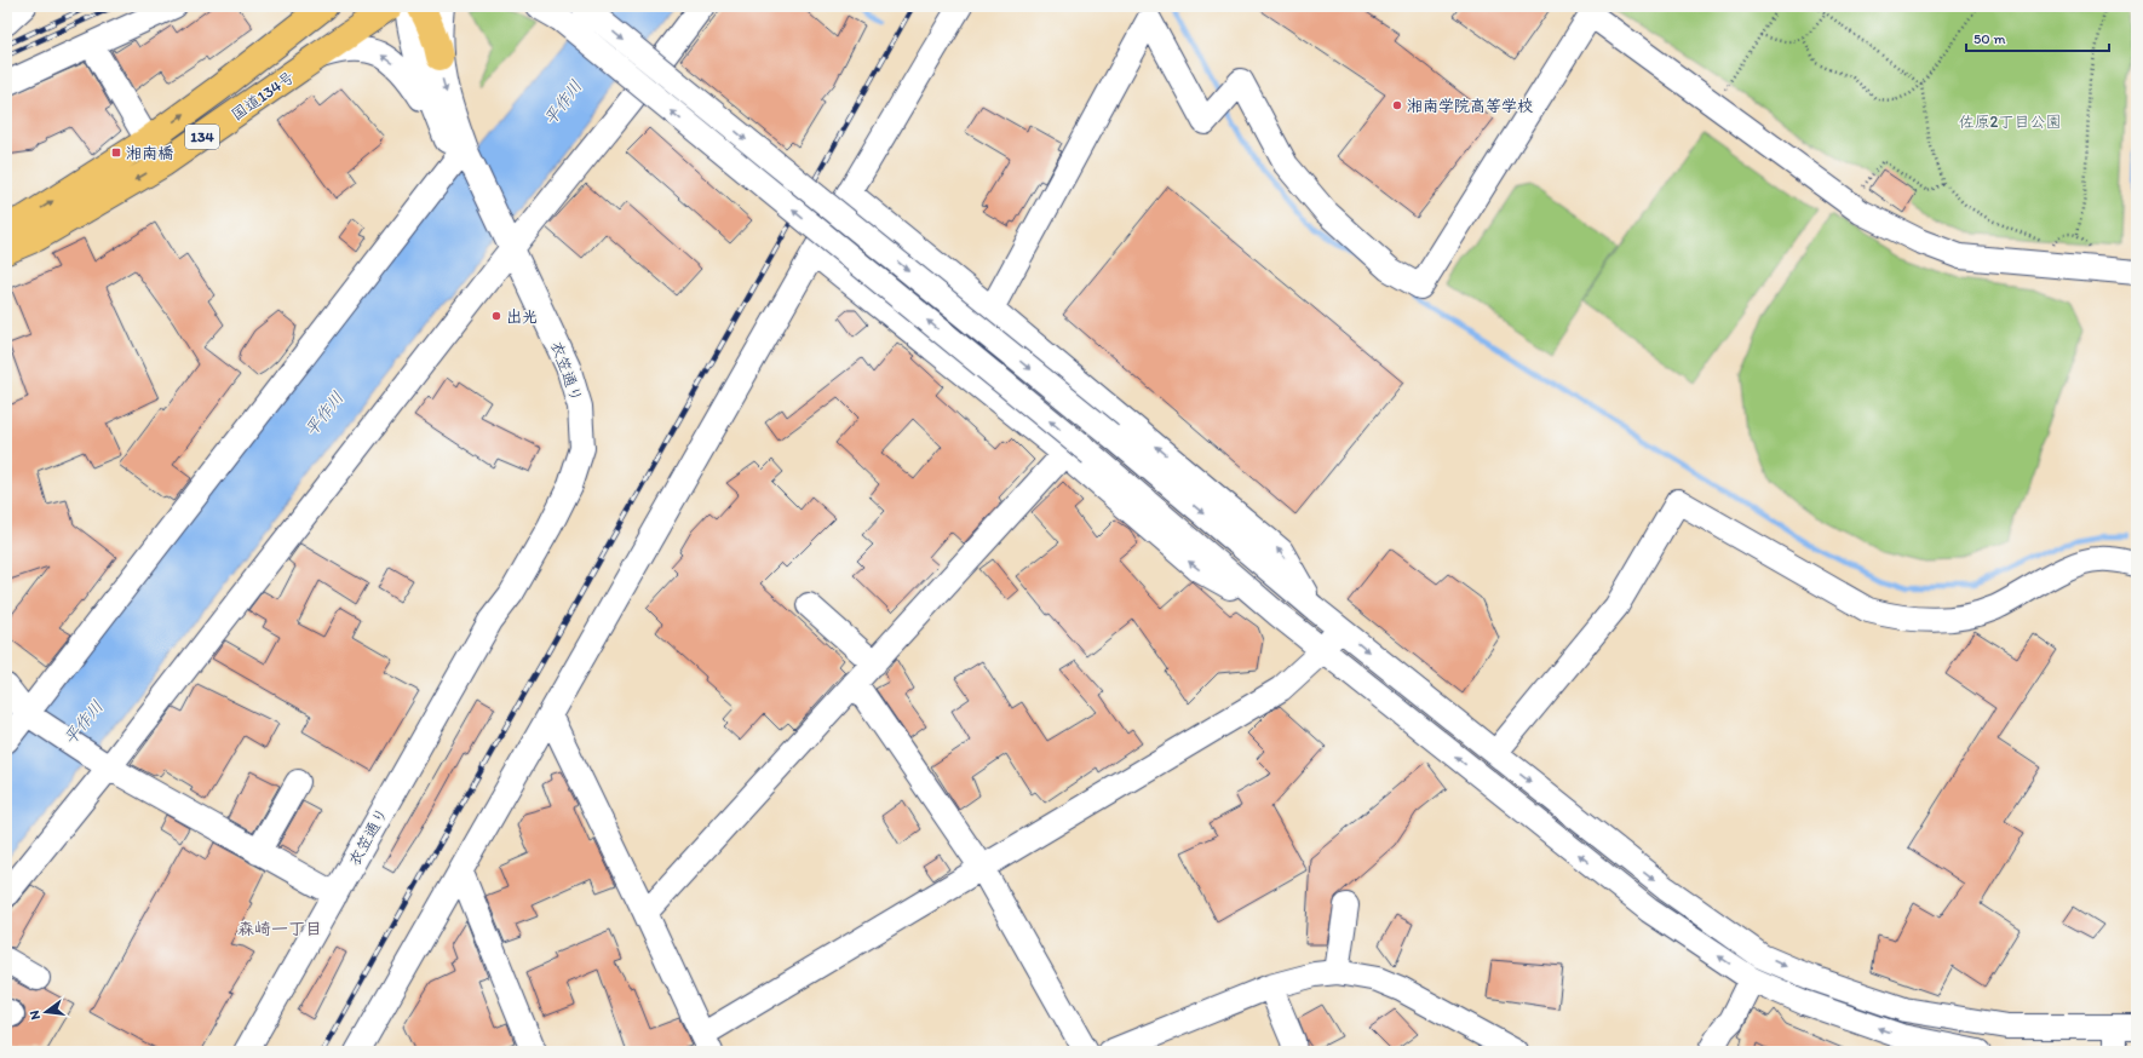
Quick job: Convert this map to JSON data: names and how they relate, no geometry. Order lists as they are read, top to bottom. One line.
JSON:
{"streets":{"highway":["国道134号","134"],"street":["衣笠通り"]},"crossings":[["国道134号","衣笠通り"]],"districts":["森崎一丁目"],"water":["平作川"],"parks":["佐原2丁目公園"],"places":{"other":["湘南学院高等学校","出光"],"transit":["湘南橋"]},"scale_bar":"50 m","north":"left"}
